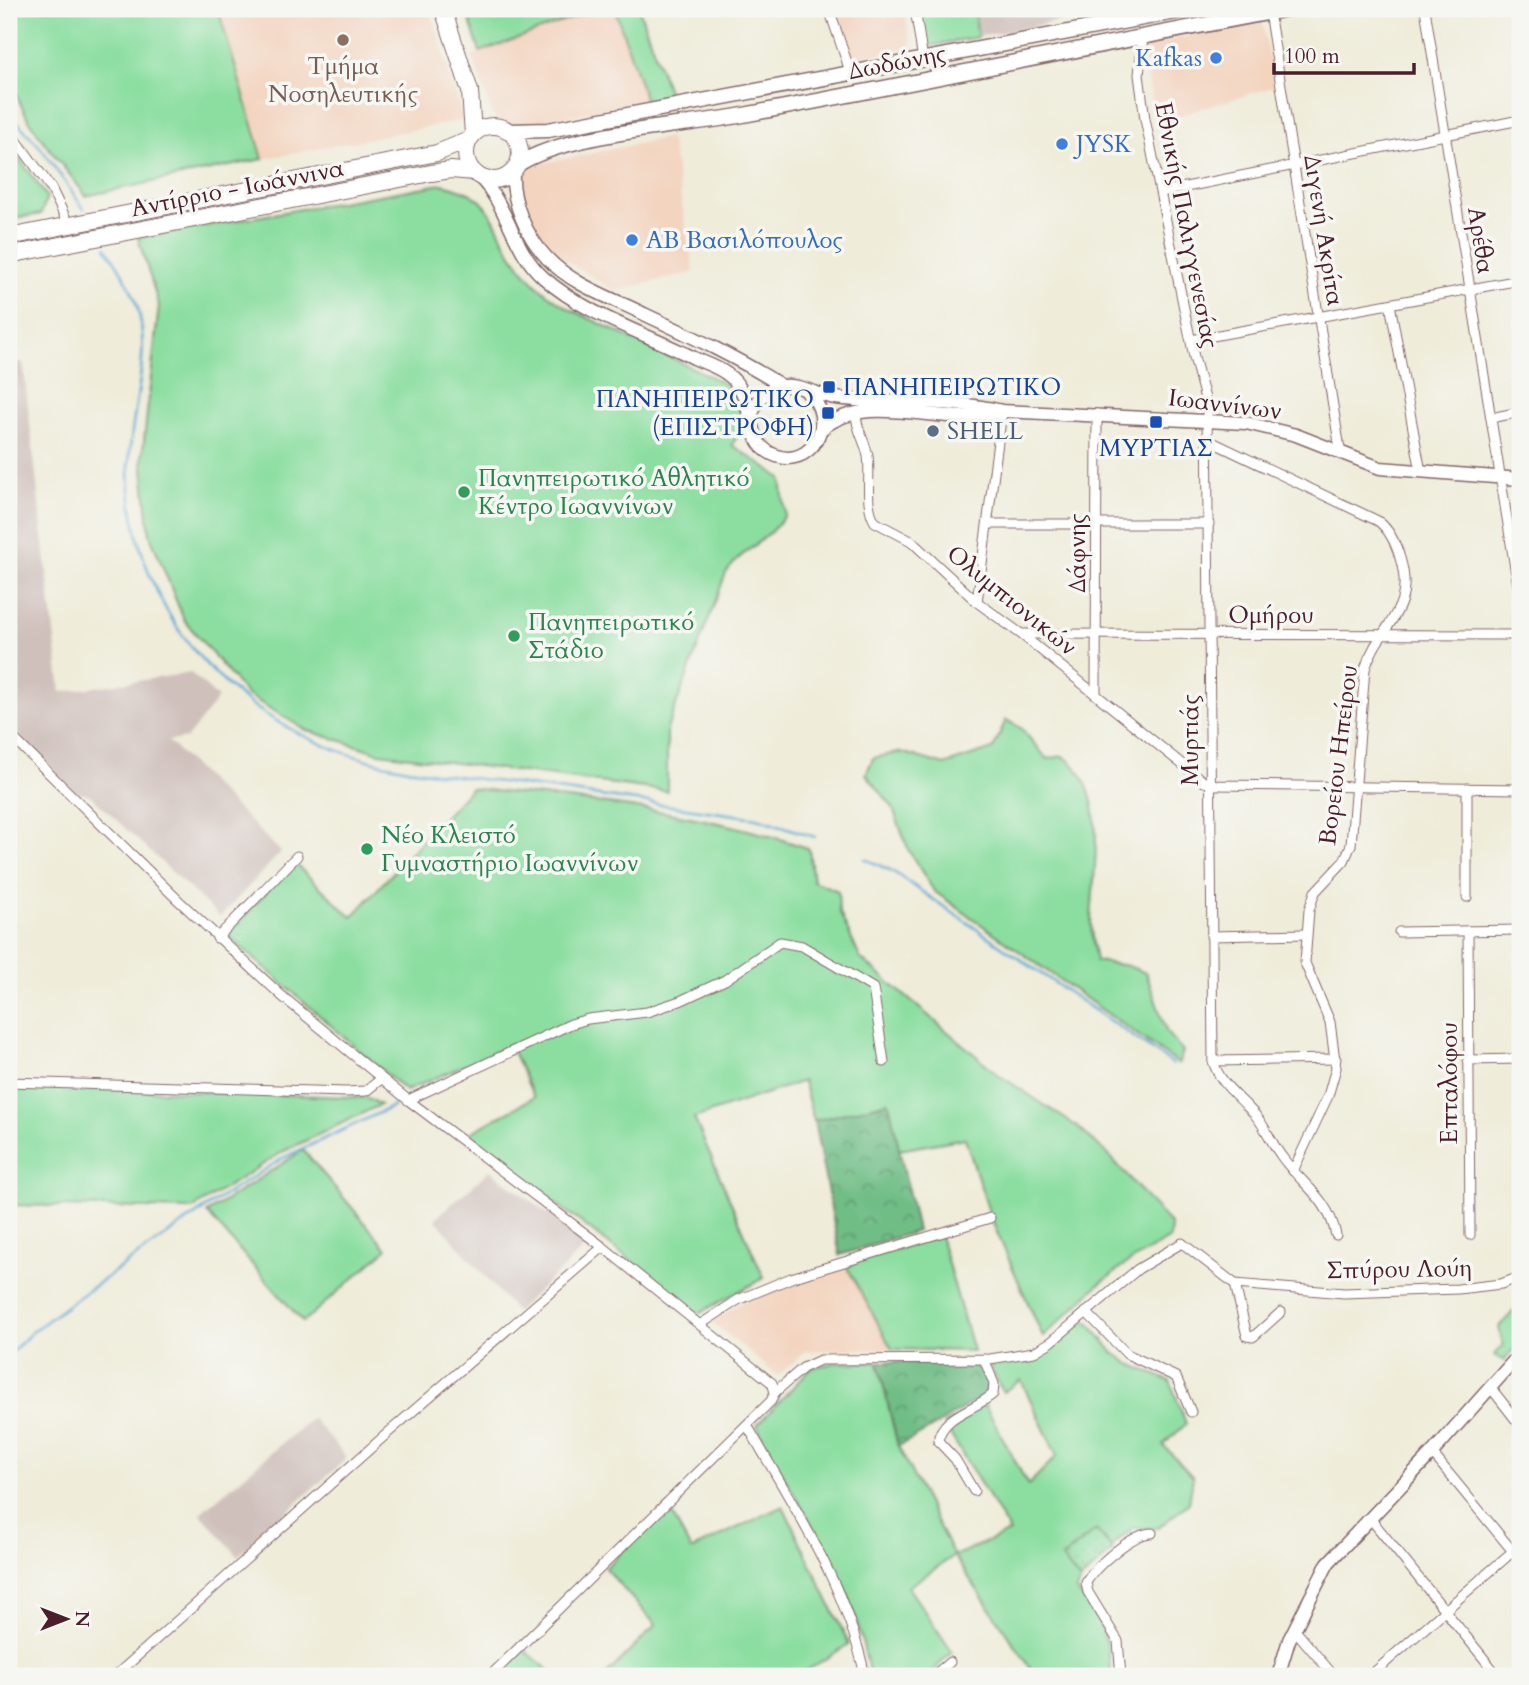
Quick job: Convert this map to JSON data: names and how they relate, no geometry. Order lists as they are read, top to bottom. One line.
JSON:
{"streets":{"highway":["Αντίρριο - Ιωάννινα"],"main road":["Δωδώνης","Ιωαννίνων"],"street":["Εθνικής Παλιγγενεσίας","Διγενή Ακρίτα","Αρέθα","Δάφνης","Ολυμπιονικών","Ομήρου","Μυρτιάς","Βορείου Ηπείρου","Επταλόφου","Σπύρου Λούη"]},"crossings":[["Δωδώνης","Αντίρριο - Ιωάννινα"],["Δωδώνης","Εθνικής Παλιγγενεσίας"],["Δωδώνης","Διγενή Ακρίτα"],["Εθνικής Παλιγγενεσίας","Ιωαννίνων"],["Εθνικής Παλιγγενεσίας","Μυρτιάς"],["Διγενή Ακρίτα","Ιωαννίνων"],["Αρέθα","Ιωαννίνων"],["Ιωαννίνων","Δάφνης"],["Ιωαννίνων","Μυρτιάς"],["Δάφνης","Ολυμπιονικών"],["Δάφνης","Ομήρου"],["Ολυμπιονικών","Ομήρου"],["Ολυμπιονικών","Μυρτιάς"],["Ομήρου","Μυρτιάς"],["Ομήρου","Βορείου Ηπείρου"],["Μυρτιάς","Βορείου Ηπείρου"],["Μυρτιάς","Σπύρου Λούη"],["Βορείου Ηπείρου","Σπύρου Λούη"]],"places":{"other":["Τμήμα Νοσηλευτικής","Kafkas","JYSK","ΑΒ Βασιλόπουλος","SHELL","Πανηπειρωτικό Αθλητικό Κέντρο Ιωαννίνων","Πανηπειρωτικό Στάδιο","Νέο Κλειστό Γυμναστήριο Ιωαννίνων"],"transit":["ΠΑΝΗΠΕΙΡΩΤΙΚΟ","ΠΑΝΗΠΕΙΡΩΤΙΚΟ (ΕΠΙΣΤΡΟΦΗ)","ΜΥΡΤΙΑΣ"]},"scale_bar":"100 m","north":"right"}
